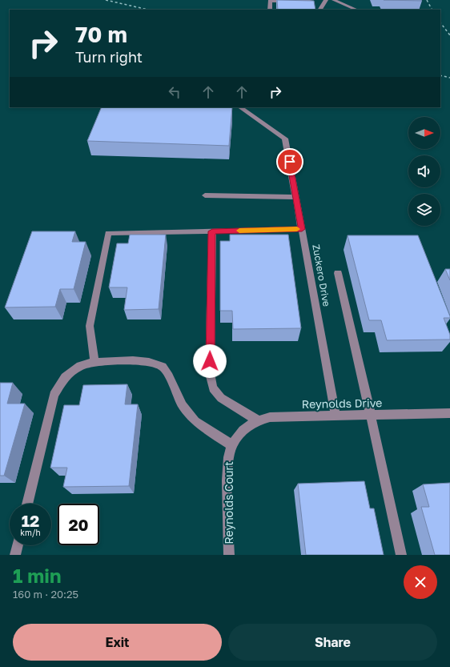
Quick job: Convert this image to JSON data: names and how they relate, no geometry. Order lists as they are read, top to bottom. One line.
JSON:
{"streets":{"street":["Zuckero Drive","Reynolds Drive","Reynolds Court"]},"crossings":[["Zuckero Drive","Reynolds Drive"],["Reynolds Drive","Reynolds Court"]],"north":"right","page":{"turn":["70 m","Turn right"],"speed":"12 km/h","limit":"20","heading":["1 min","160 m · 20:25"],"buttons":["Exit","Share"]}}
